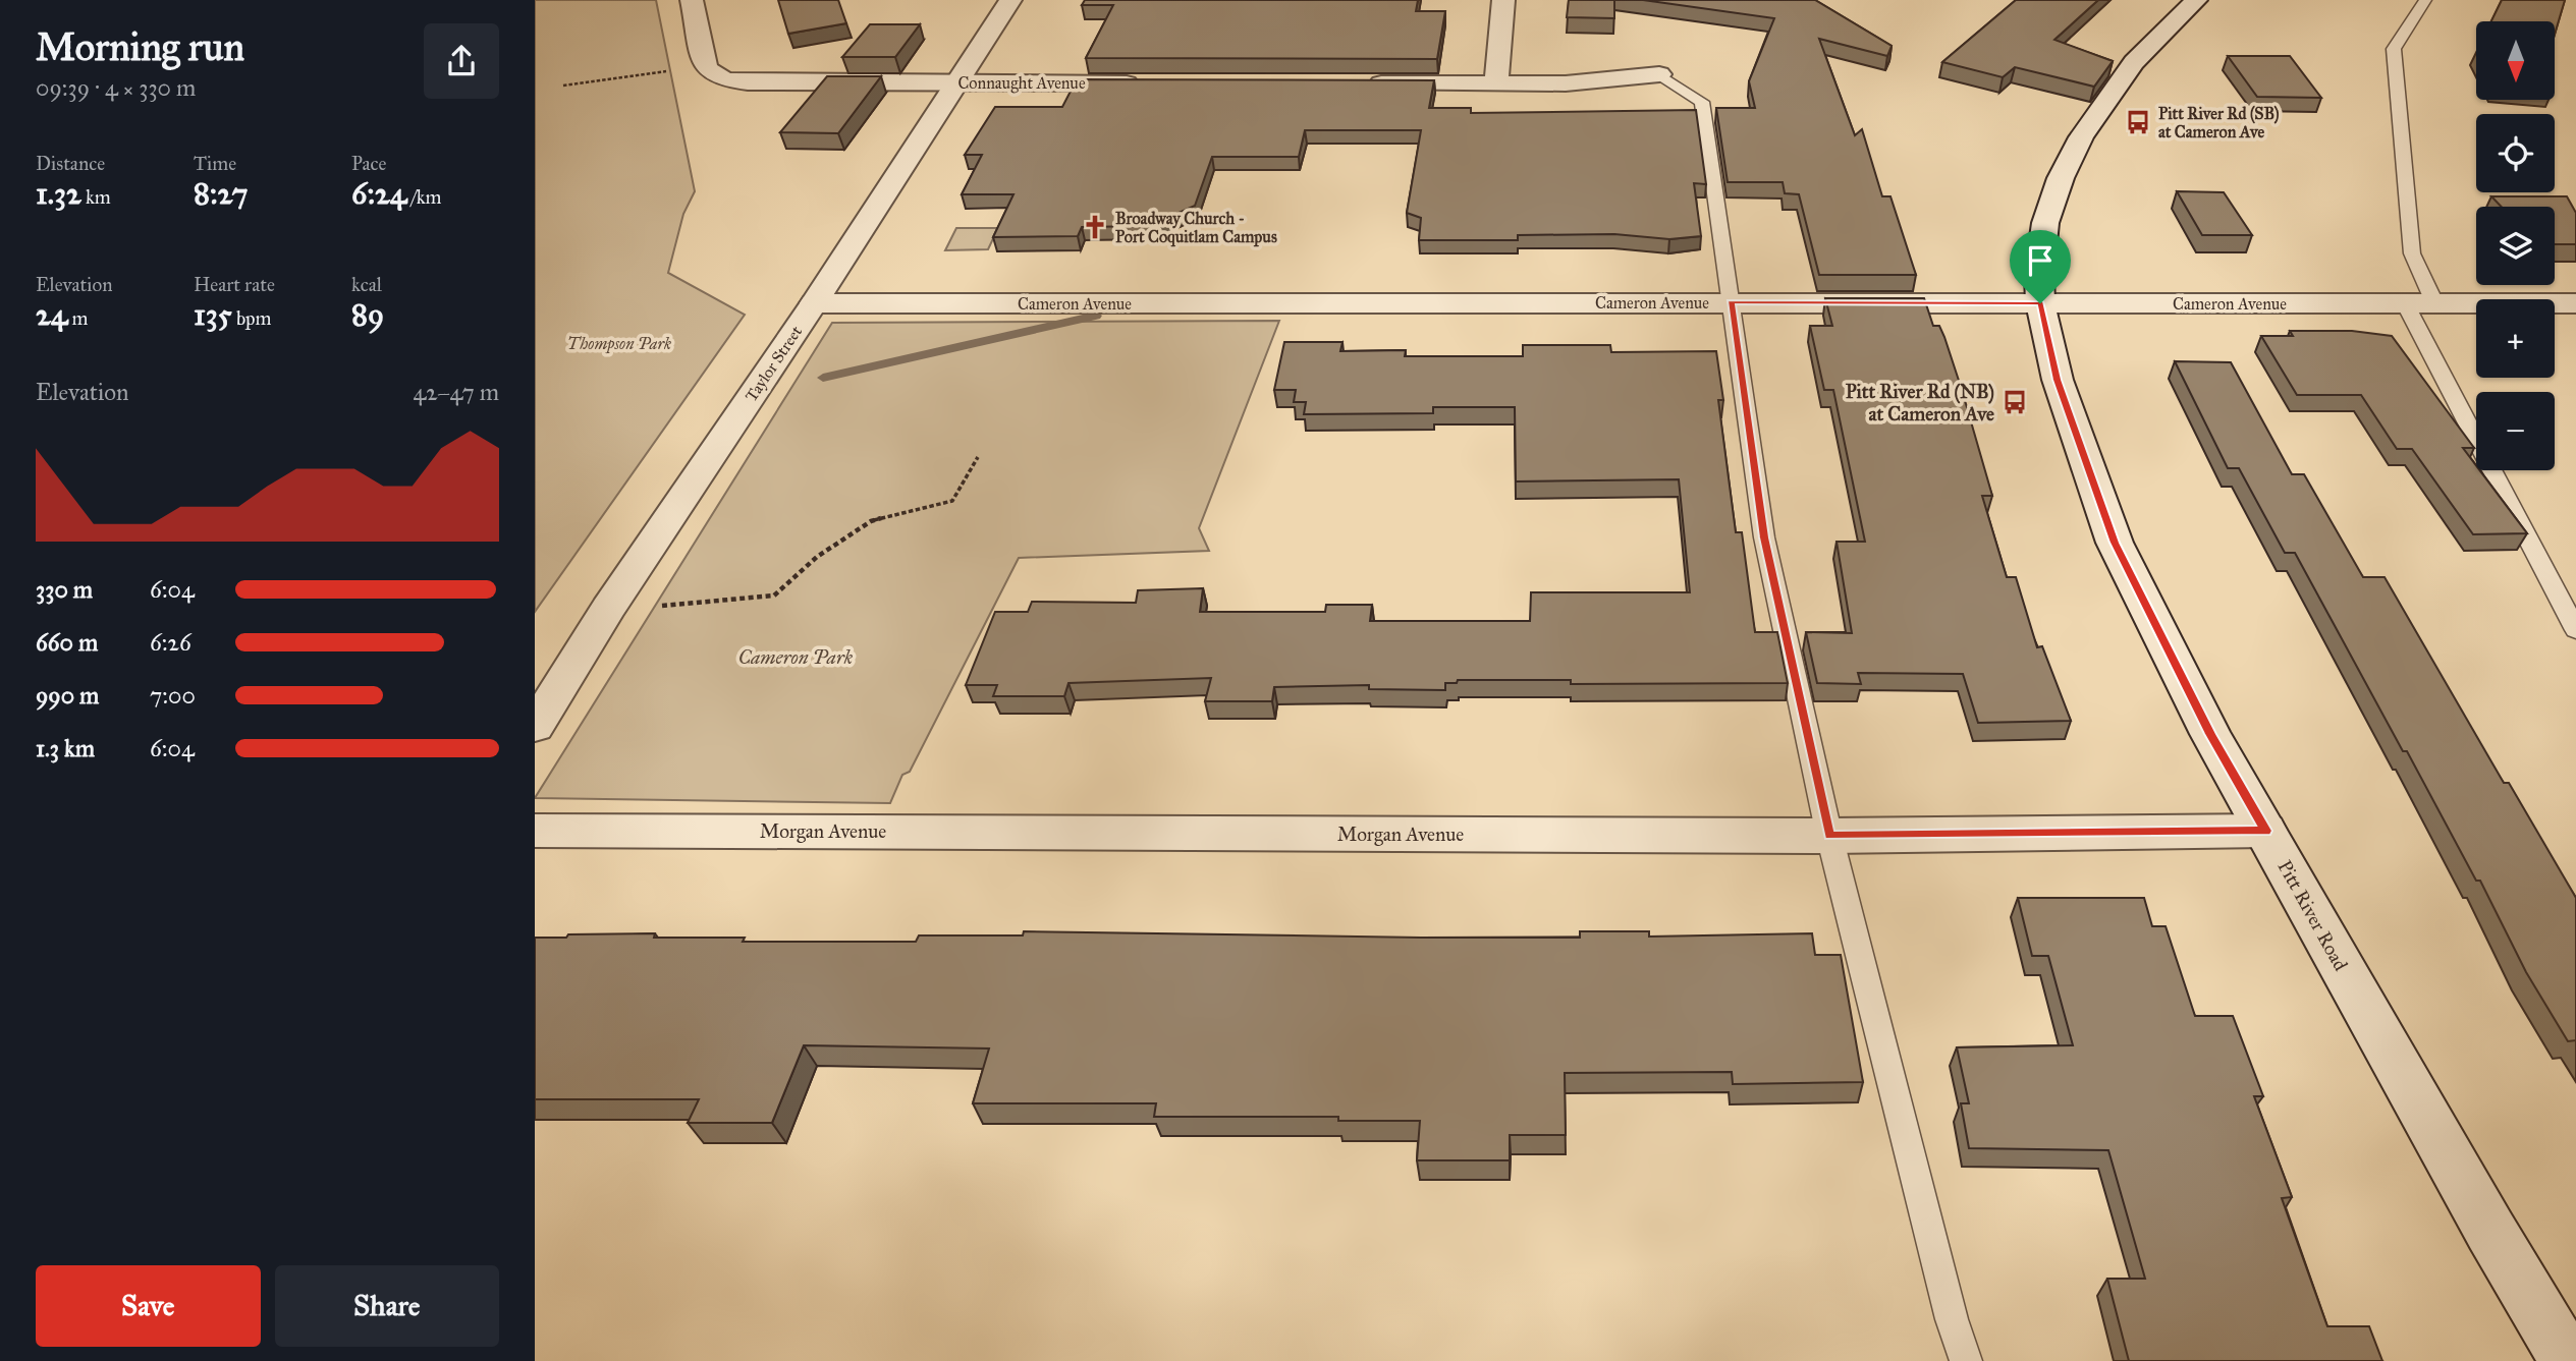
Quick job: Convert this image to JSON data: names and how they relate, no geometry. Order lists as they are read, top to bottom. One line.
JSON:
{"streets":{"street":["Connaught Avenue","Cameron Avenue","Taylor Street","Morgan Avenue","Pitt River Road"]},"crossings":[["Connaught Avenue","Taylor Street"],["Cameron Avenue","Taylor Street"],["Cameron Avenue","Pitt River Road"],["Morgan Avenue","Pitt River Road"]],"parks":["Thompson Park","Cameron Park"],"places":{"bus stop":["Pitt River Rd (SB) at Cameron Ave","Pitt River Rd (NB) at Cameron Ave"],"church":["Broadway Church - Port Coquitlam Campus"]},"north":"bottom","page":{"heading":["Morning run","09:39 · 4 × 330 m"],"map_buttons":["+","−"],"stats":[["Distance","1.32 km"],["Time","8:27"],["Pace","6:24 /km"],["Elevation","24 m"],["Heart rate","135 bpm"],["kcal","89"]],"chart":["Elevation","42–47 m"],"list":[{"name":"330 m","note":"6:04"},{"name":"660 m","note":"6:26"},{"name":"990 m","note":"7:00"},{"name":"1.3 km","note":"6:04"}],"buttons":["Save","Share"]}}
